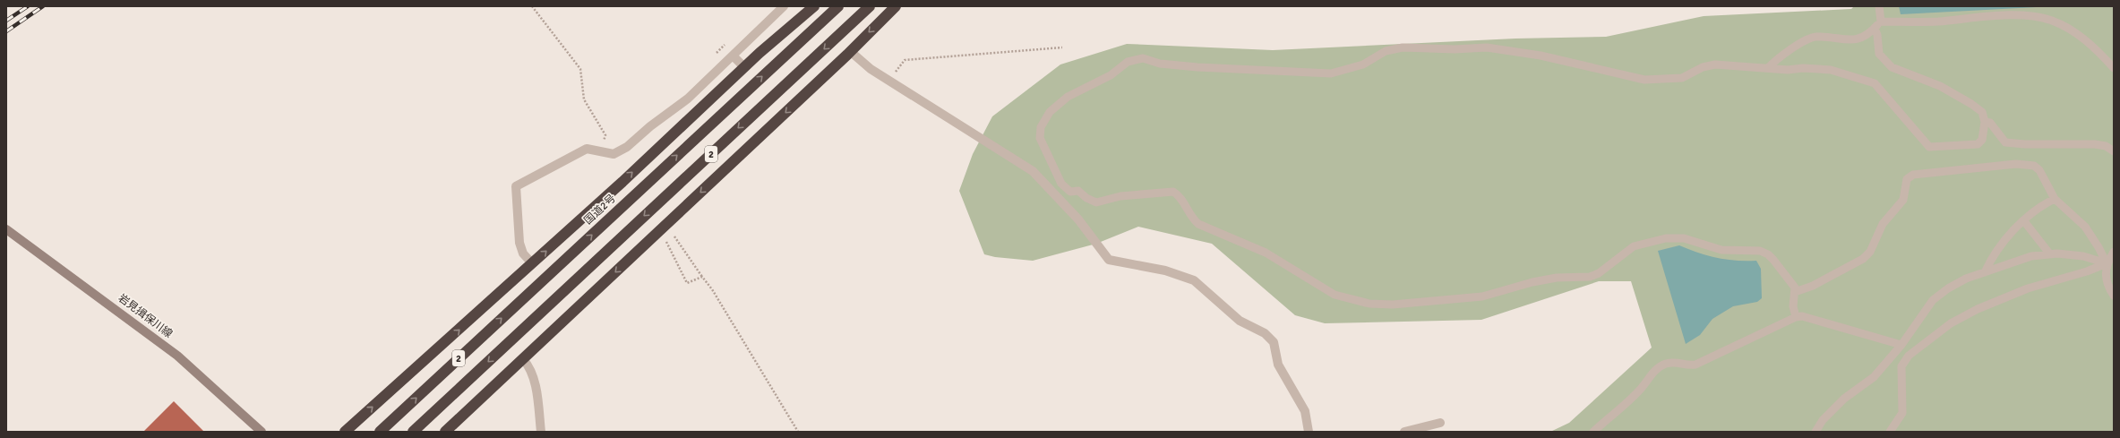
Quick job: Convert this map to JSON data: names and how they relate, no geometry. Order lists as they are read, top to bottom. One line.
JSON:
{"streets":{"highway":["2","国道2号"],"main road":["岩見揖保川線"]}}
